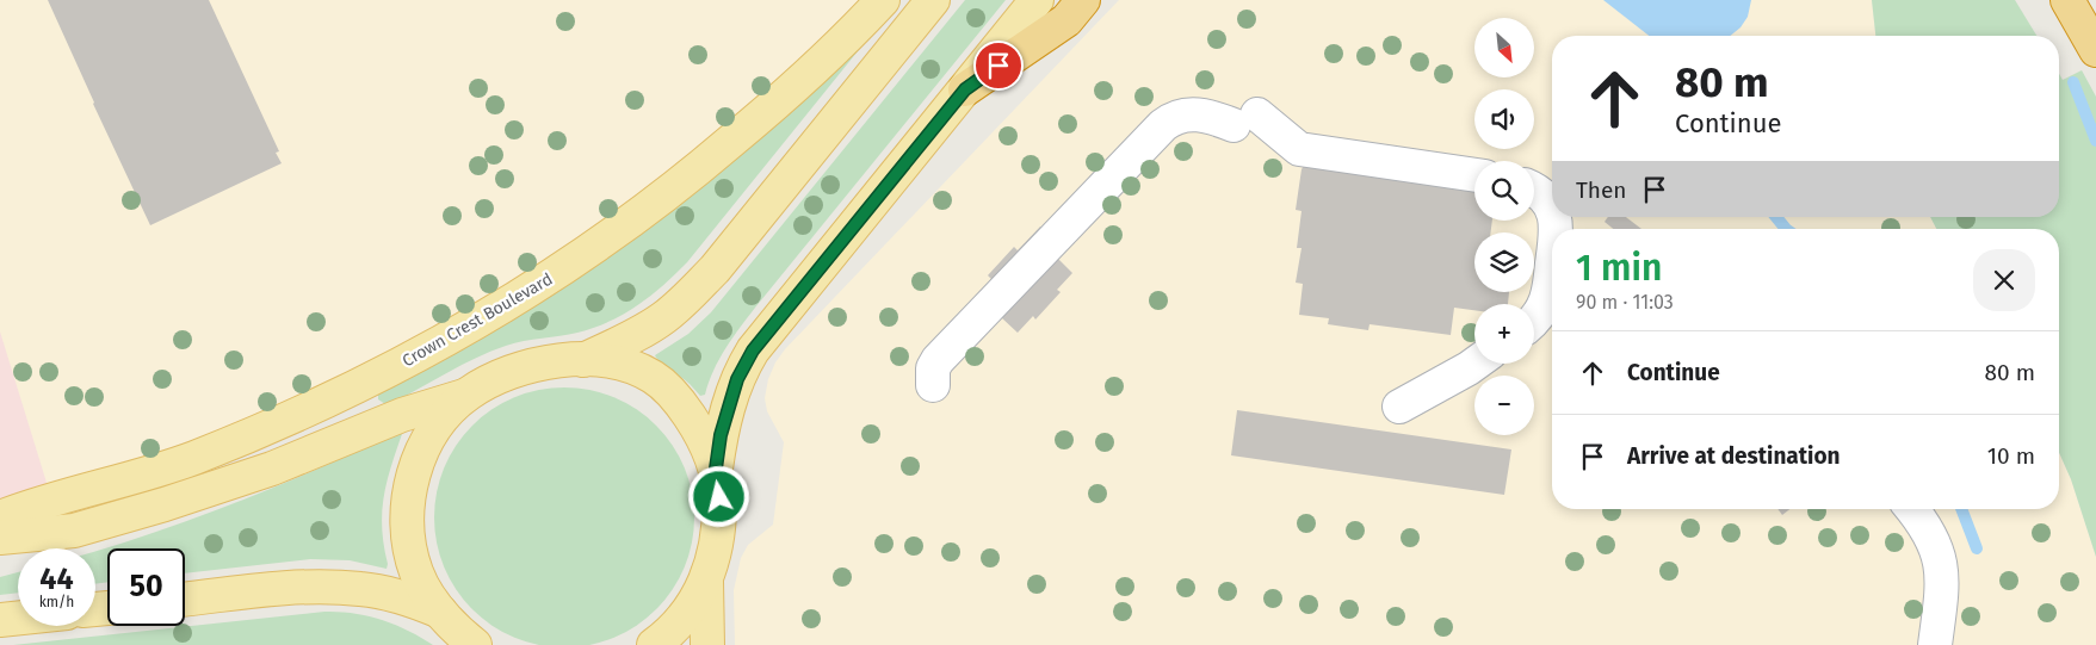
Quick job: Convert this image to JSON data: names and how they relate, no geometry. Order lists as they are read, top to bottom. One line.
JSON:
{"streets":{"main road":["Crown Crest Boulevard"]},"north":"bottom right","page":{"map_buttons":["+","−"],"turn":["80 m","Continue"],"then":"Then","heading":["1 min","90 m · 11:03"],"list":[{"name":"Continue","value":"80 m"},{"name":"Arrive at destination","value":"10 m"}],"speed":"44 km/h","limit":"50"}}
